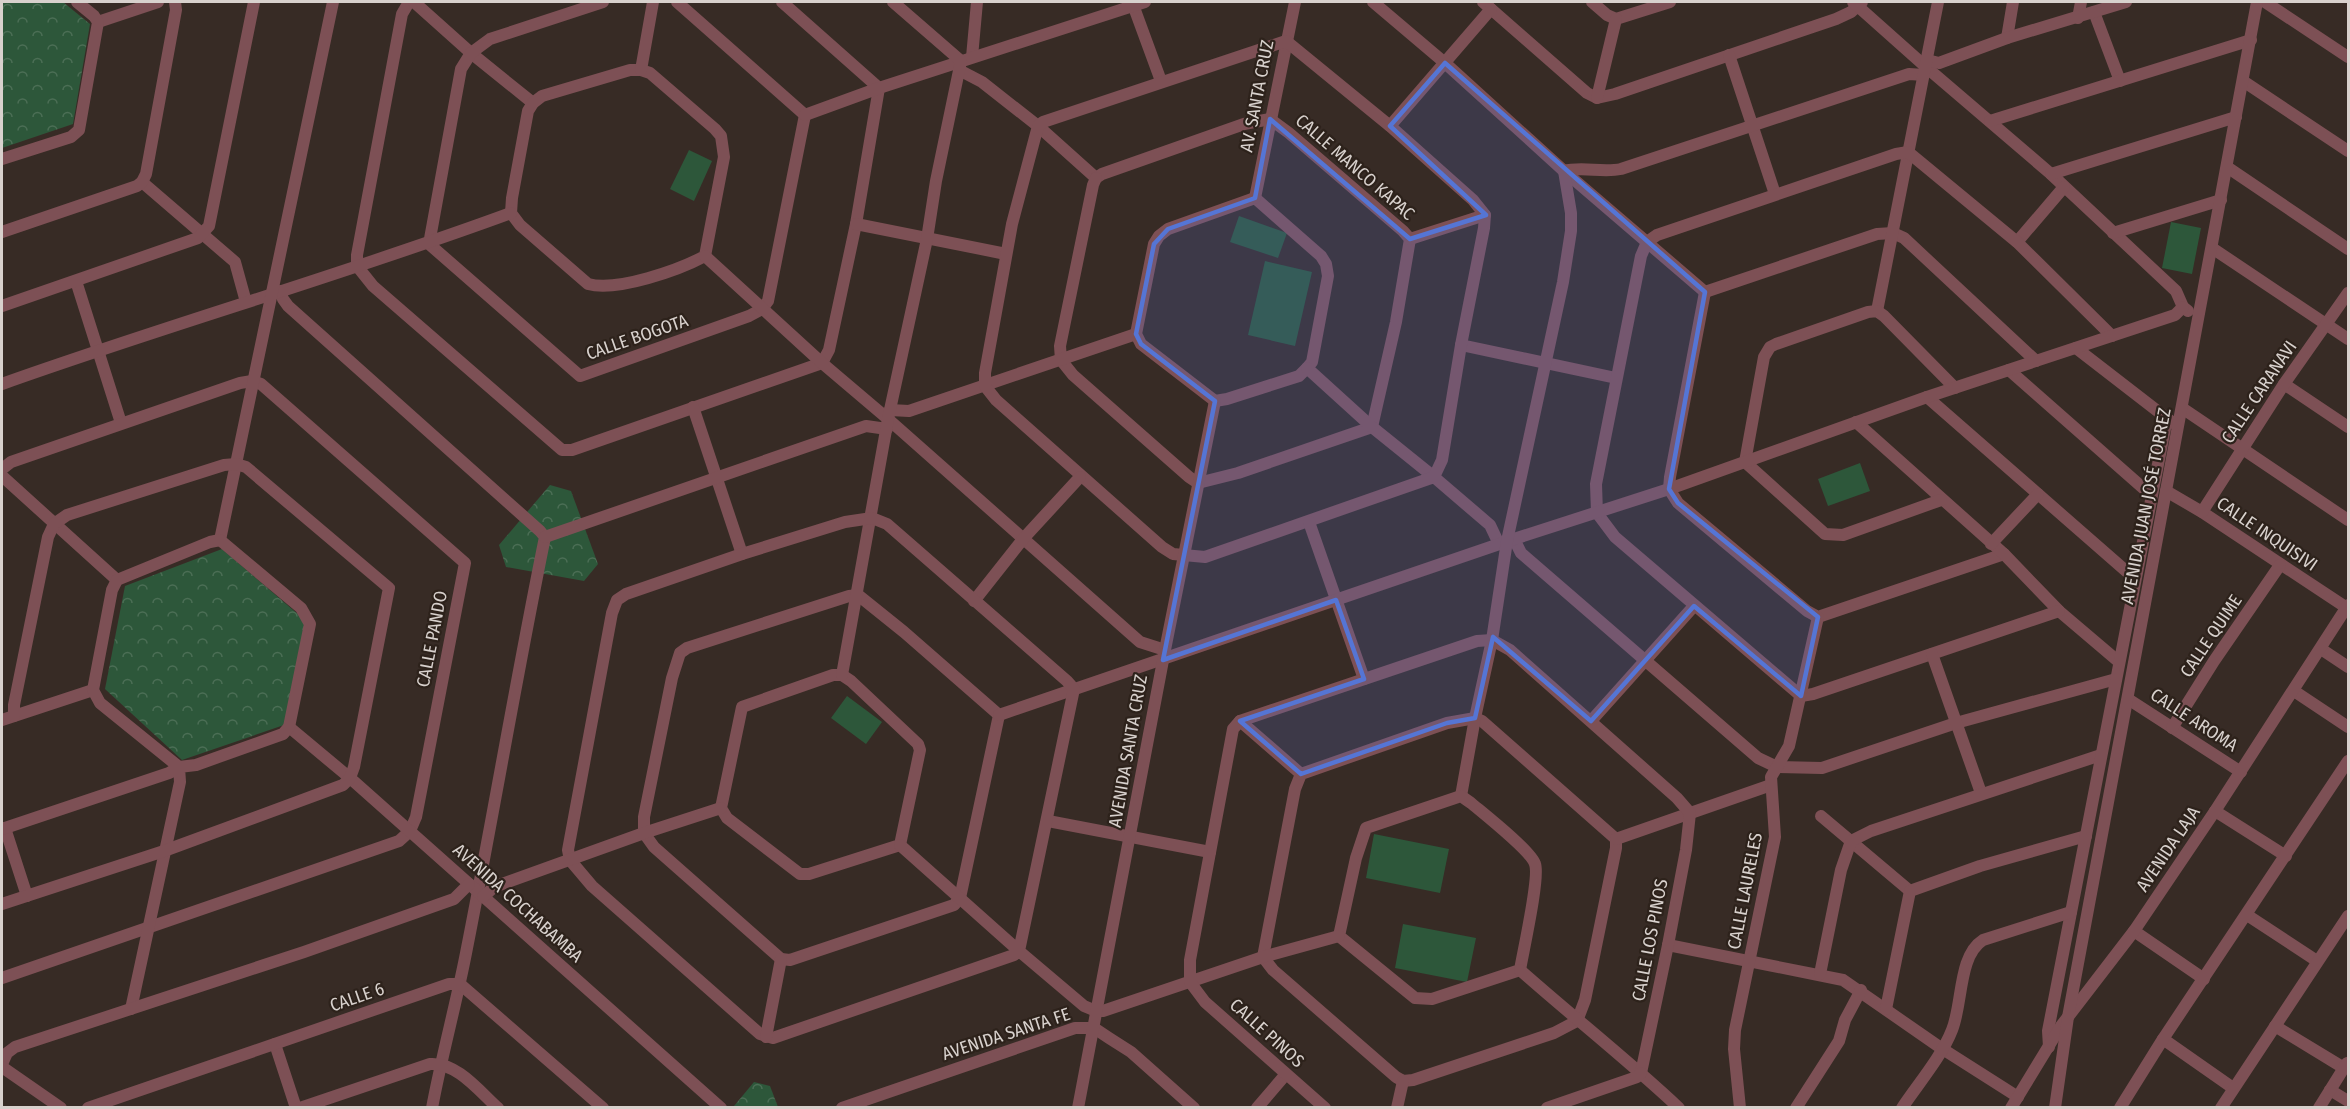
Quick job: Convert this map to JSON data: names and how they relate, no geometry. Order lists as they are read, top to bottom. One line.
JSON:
{"streets":{"street":["AV. SANTA CRUZ","CALLE MANCO KAPAC","CALLE BOGOTA","CALLE CARANAVI","AVENIDA JUAN JOSÉ TORREZ","CALLE INQUISIVI","CALLE QUIME","CALLE PANDO","CALLE AROMA","AVENIDA SANTA CRUZ","AVENIDA LAJA","CALLE LAURELES","AVENIDA COCHABAMBA","CALLE LOS PINOS","CALLE 6","CALLE PINOS","AVENIDA SANTA FE"]},"crossings":[["AV. SANTA CRUZ","CALLE MANCO KAPAC"],["AV. SANTA CRUZ","AVENIDA SANTA CRUZ"],["CALLE CARANAVI","CALLE INQUISIVI"],["AVENIDA JUAN JOSÉ TORREZ","CALLE INQUISIVI"],["AVENIDA JUAN JOSÉ TORREZ","CALLE AROMA"],["AVENIDA JUAN JOSÉ TORREZ","AVENIDA LAJA"],["CALLE INQUISIVI","CALLE QUIME"],["CALLE INQUISIVI","AVENIDA LAJA"],["CALLE QUIME","CALLE AROMA"],["CALLE PANDO","AVENIDA COCHABAMBA"],["CALLE AROMA","AVENIDA LAJA"],["AVENIDA SANTA CRUZ","AVENIDA SANTA FE"]]}
